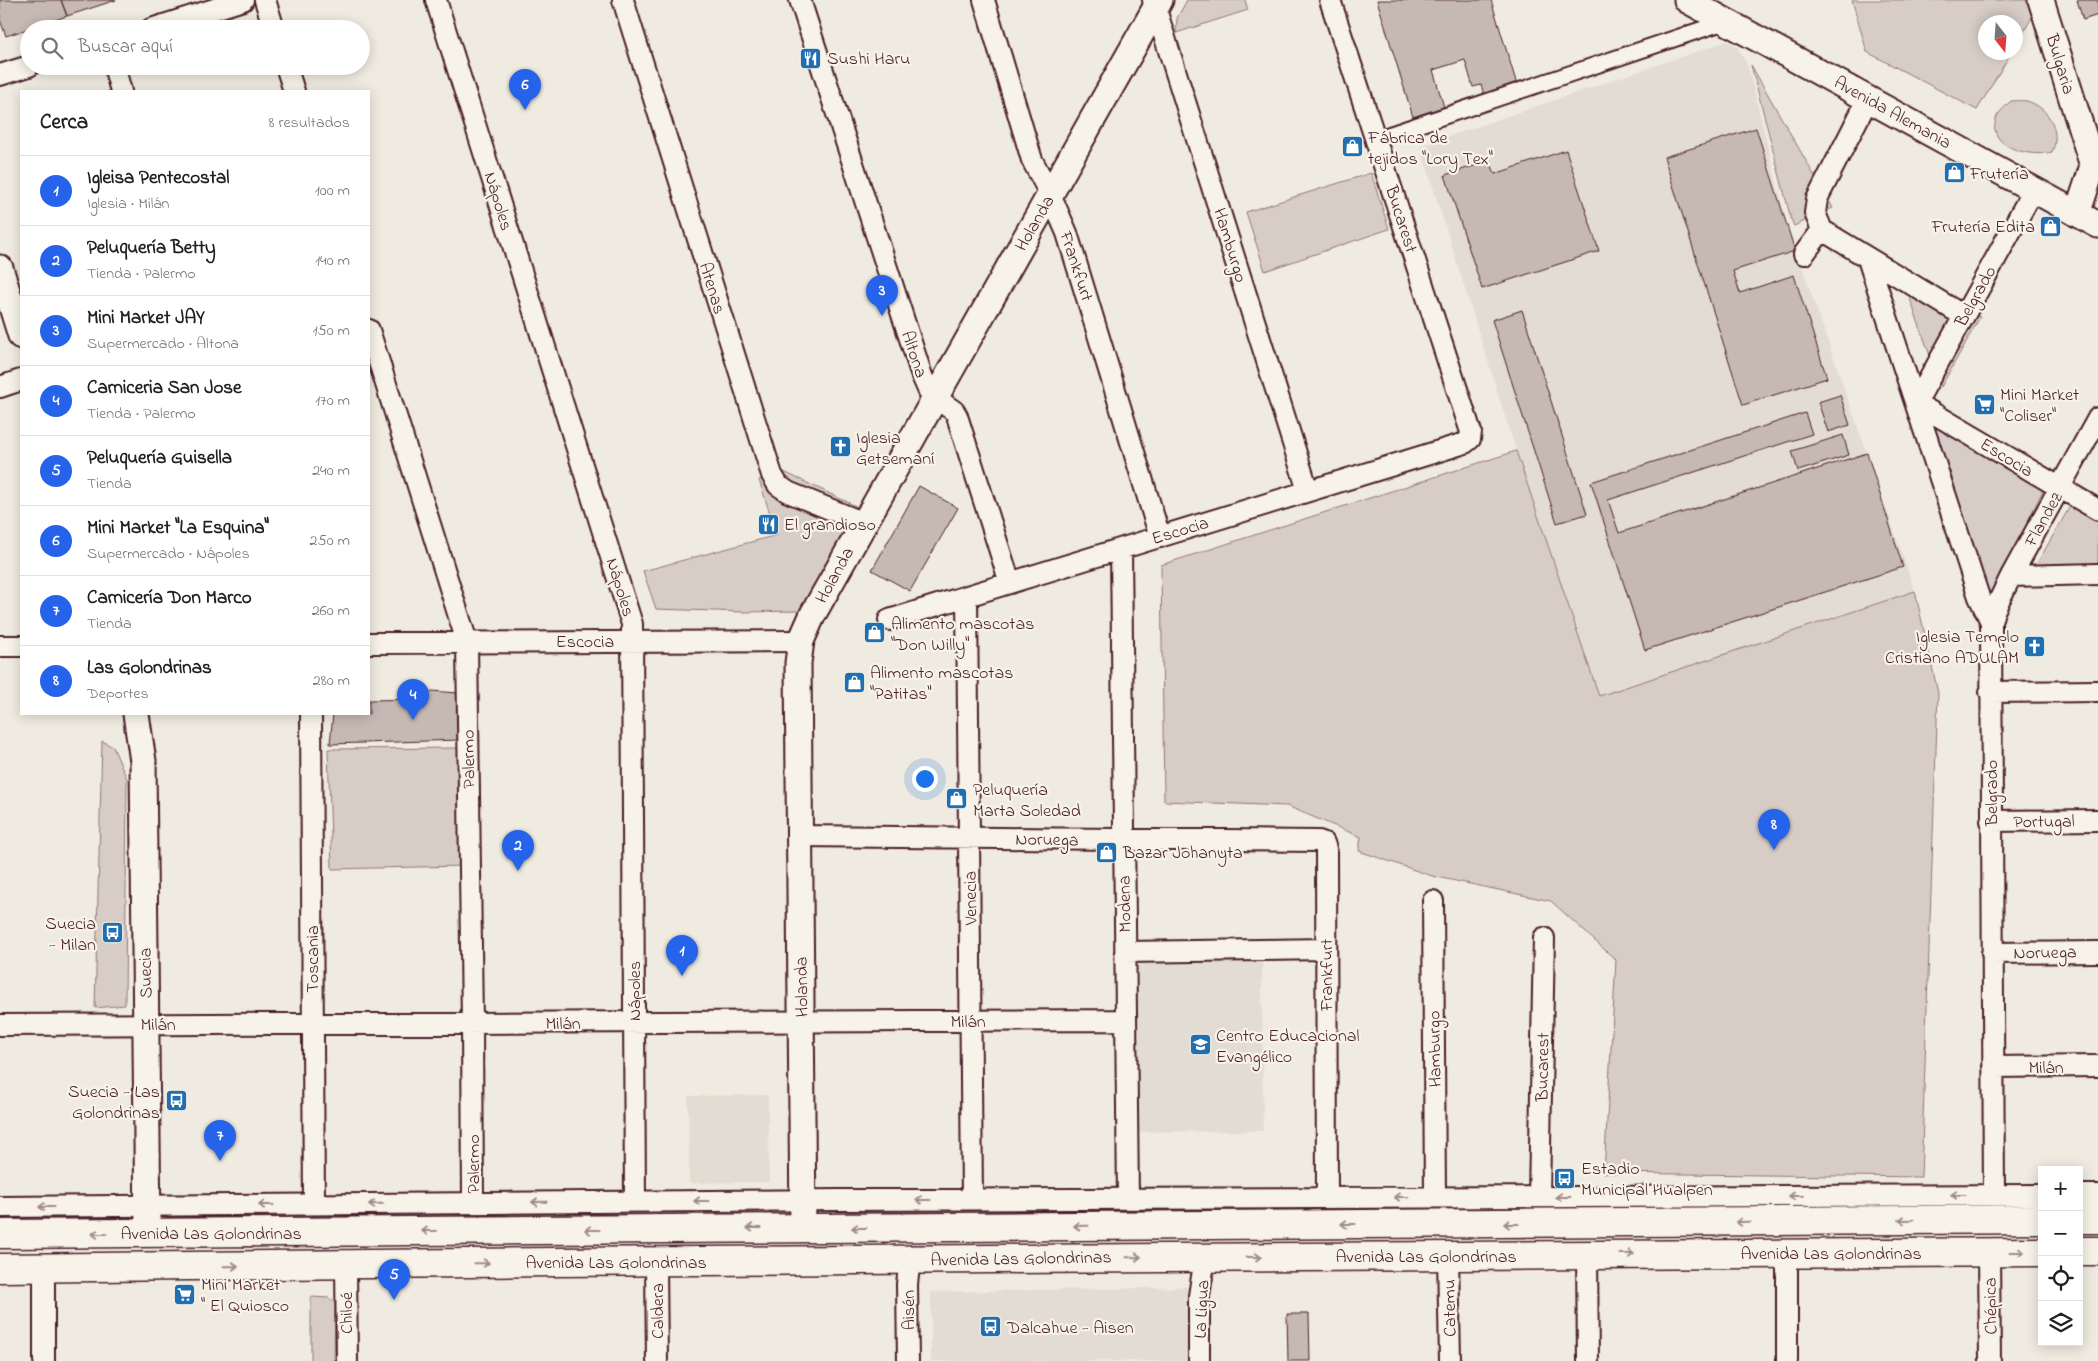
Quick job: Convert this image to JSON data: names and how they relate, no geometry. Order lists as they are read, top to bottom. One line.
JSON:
{"streets":{"main road":["Avenida Las Golondrinas"],"street":["Bulgaria","Avenida Alemania","Nápoles","Bucarest","Holanda","Hamburgo","Frankfurt","Atenas","Belgrado","Altona","Escocia","Flandez","Palermo","Portugal","Noruega","Venecia","Modena","Toscania","Suecia","Milán","Chépica","Catemu","La Ligua","Aisén","Caldera","Chiloé"]},"crossings":[["Bulgaria","Avenida Alemania"],["Avenida Alemania","Belgrado"],["Nápoles","Escocia"],["Nápoles","Milán"],["Nápoles","Avenida Las Golondrinas"],["Bucarest","Escocia"],["Bucarest","Avenida Las Golondrinas"],["Holanda","Hamburgo"],["Holanda","Frankfurt"],["Holanda","Atenas"],["Holanda","Altona"],["Holanda","Escocia"],["Holanda","Noruega"],["Holanda","Milán"],["Holanda","Avenida Las Golondrinas"],["Hamburgo","Escocia"],["Hamburgo","Avenida Las Golondrinas"],["Frankfurt","Escocia"],["Frankfurt","Noruega"],["Frankfurt","Avenida Las Golondrinas"],["Belgrado","Escocia"],["Belgrado","Flandez"],["Belgrado","Portugal"],["Belgrado","Noruega"],["Belgrado","Milán"],["Belgrado","Avenida Las Golondrinas"],["Altona","Escocia"],["Escocia","Flandez"],["Escocia","Palermo"],["Escocia","Venecia"],["Escocia","Modena"],["Palermo","Milán"],["Palermo","Avenida Las Golondrinas"],["Noruega","Venecia"],["Noruega","Modena"],["Venecia","Milán"],["Venecia","Avenida Las Golondrinas"],["Modena","Milán"],["Modena","Avenida Las Golondrinas"],["Toscania","Milán"],["Toscania","Avenida Las Golondrinas"],["Suecia","Milán"],["Suecia","Avenida Las Golondrinas"],["Avenida Las Golondrinas","Chépica"],["Avenida Las Golondrinas","Catemu"],["Avenida Las Golondrinas","La Ligua"],["Avenida Las Golondrinas","Aisén"],["Avenida Las Golondrinas","Caldera"],["Avenida Las Golondrinas","Chiloé"]],"places":{"restaurant":["Sushi Haru","El grandioso"],"shop":["Fábrica de tejidos \"Lory Tex\"","Frutería","Frutería Edita","Alimento mascotas \"Don Willy\"","Alimento mascotas \"Patitas\"","Peluquería Marta Soledad","Bazar Johanyta"],"supermarket":["Mini Market \"Coliser\"","Mini Market \" El Quiosco"],"church":["Iglesia Getsemaní","Iglesia Templo Cristiano ADULAM"],"bus stop":["Suecia - Milan","Suecia - Las Golondrinas","Estadio Municipal Hualpen","Dalcahue - Aisen"],"school or university":["Centro Educacional Evangélico"]},"north":"bottom","page":{"search":"Buscar aquí","pins":["6","3","4","8","2","1","7","5"],"heading":["Cerca","8 resultados"],"list":[{"mark":"1","name":"Igleisa Pentecostal","note":"Iglesia · Milán","value":"100 m"},{"mark":"2","name":"Peluquería Betty","note":"Tienda · Palermo","value":"140 m"},{"mark":"3","name":"Mini Market JAY","note":"Supermercado · Altona","value":"150 m"},{"mark":"4","name":"Carniceria San Jose","note":"Tienda · Palermo","value":"170 m"},{"mark":"5","name":"Peluquería Guisella","note":"Tienda","value":"240 m"},{"mark":"6","name":"Mini Market \"La Esquina\"","note":"Supermercado · Nápoles","value":"250 m"},{"mark":"7","name":"Carnicería Don Marco","note":"Tienda","value":"260 m"},{"mark":"8","name":"Las Golondrinas","note":"Deportes","value":"280 m"}],"map_buttons":["+","−"]}}
